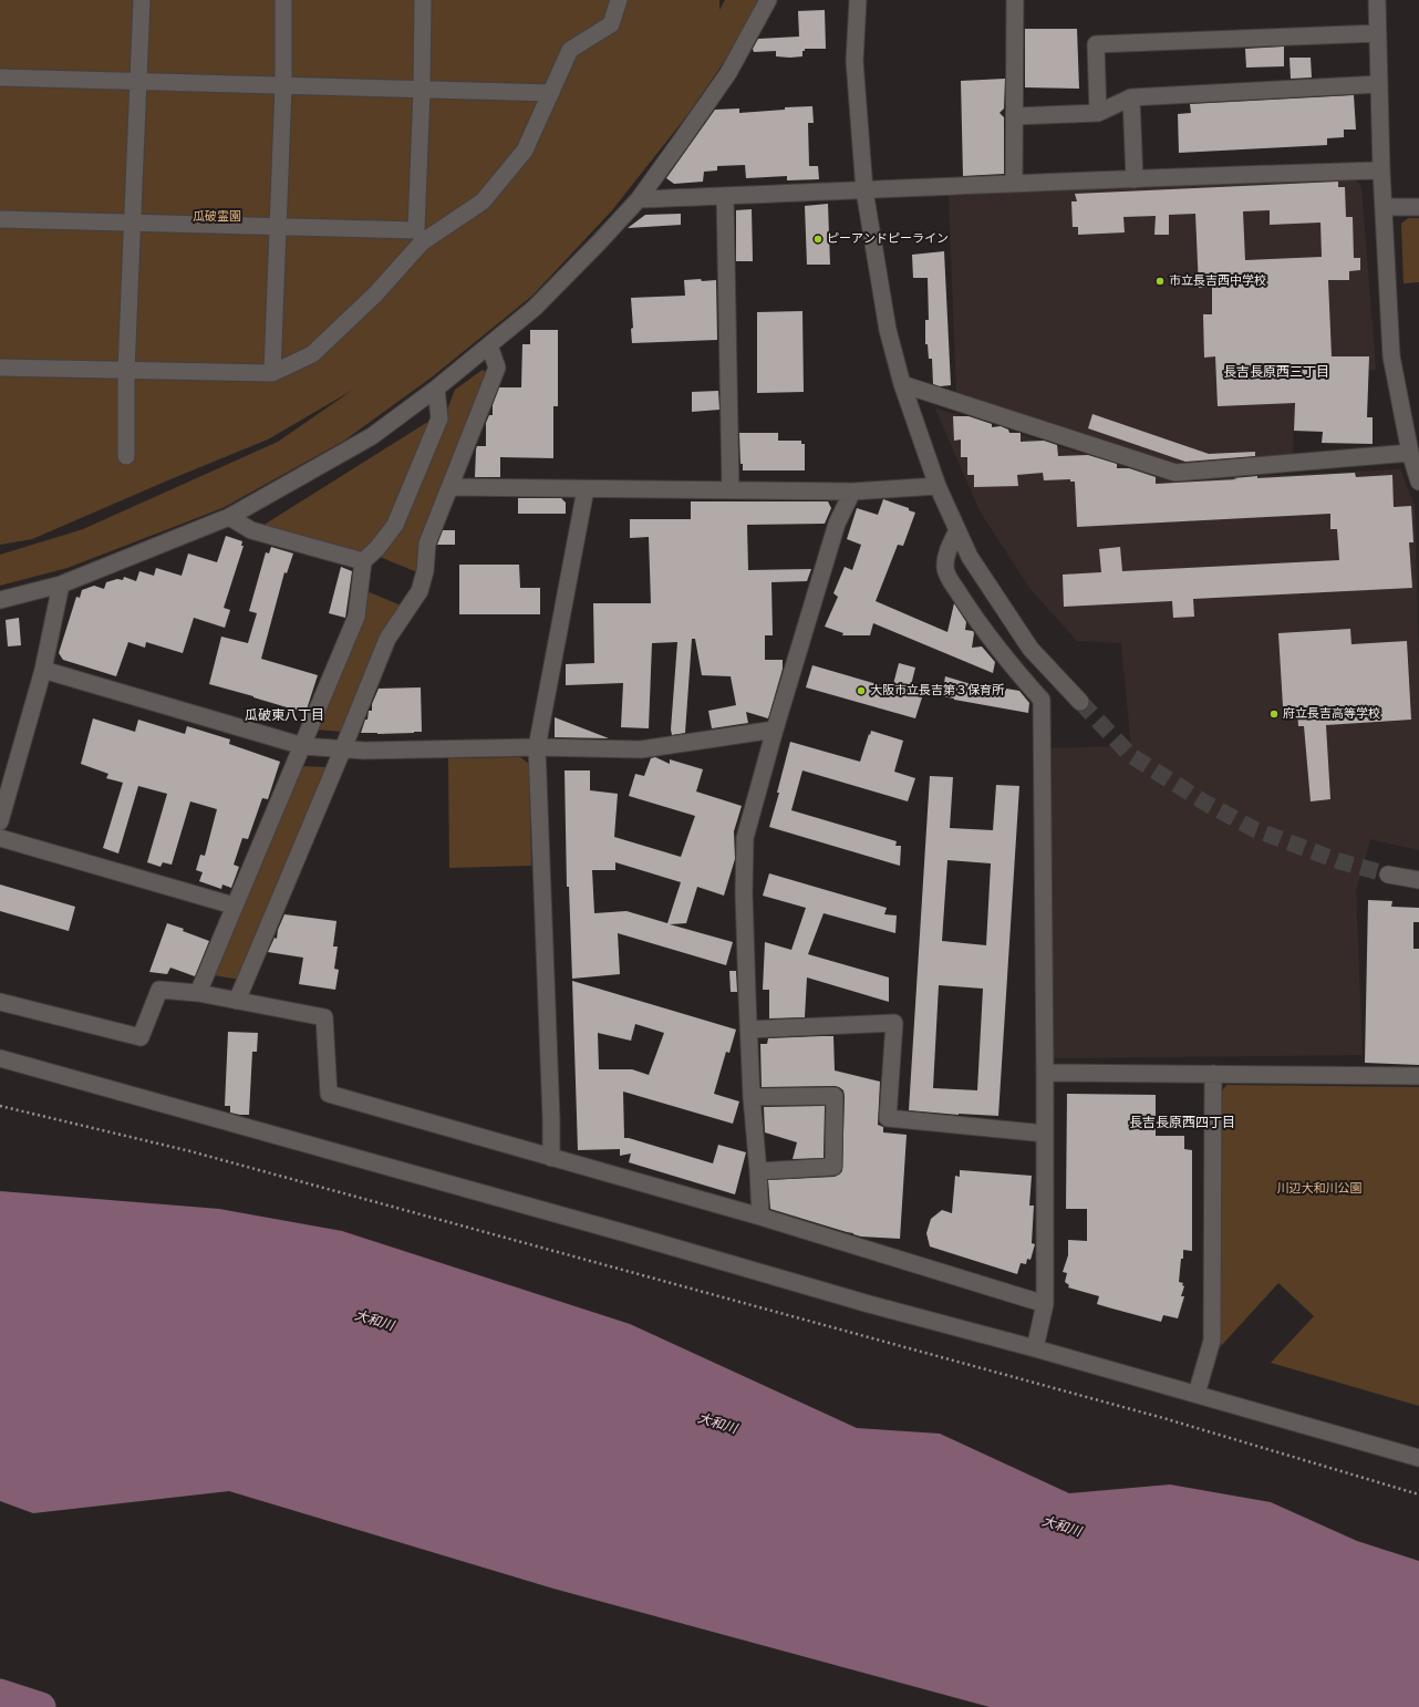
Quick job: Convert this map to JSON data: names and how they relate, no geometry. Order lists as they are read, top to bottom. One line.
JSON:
{"districts":["長吉長原西三丁目","瓜破東八丁目","長吉長原西四丁目"],"water":["大和川"],"parks":["瓜破霊園","川辺大和川公園"],"places":["ピーアンドピーライン","市立長吉西中学校","大阪市立長吉第３保育所","府立長吉高等学校"]}
